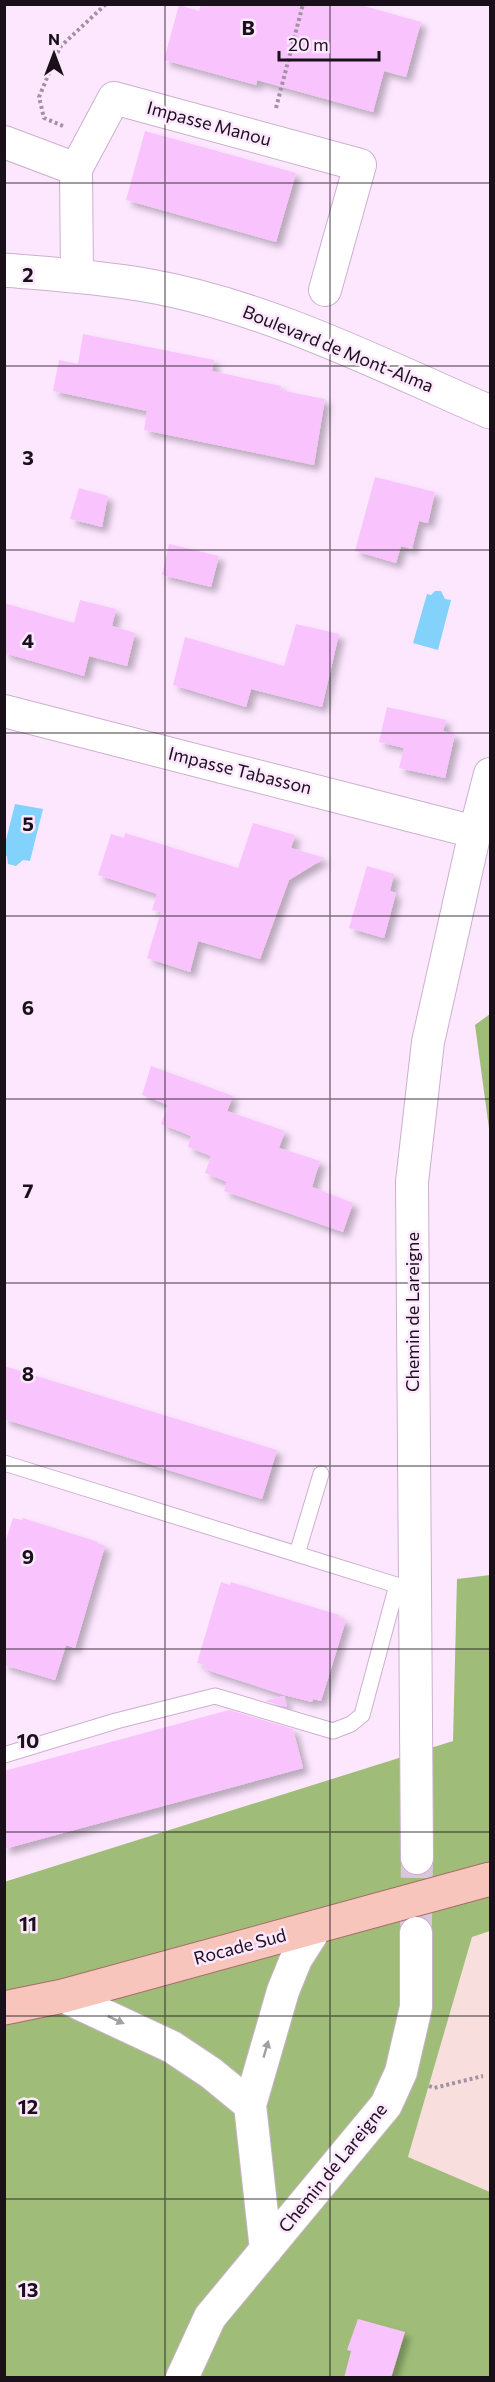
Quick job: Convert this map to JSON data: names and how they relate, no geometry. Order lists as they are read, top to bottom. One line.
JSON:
{"streets":{"main road":["Rocade Sud"],"street":["Impasse Manou","Boulevard de Mont-Alma","Impasse Tabasson","Chemin de Lareigne"]},"crossings":[["Impasse Manou","Boulevard de Mont-Alma"],["Impasse Tabasson","Chemin de Lareigne"]],"scale_bar":"20 m","north":"top","grid":{"columns":["B"],"rows":["2","3","4","5","6","7","8","9","10","11","12","13"]}}
